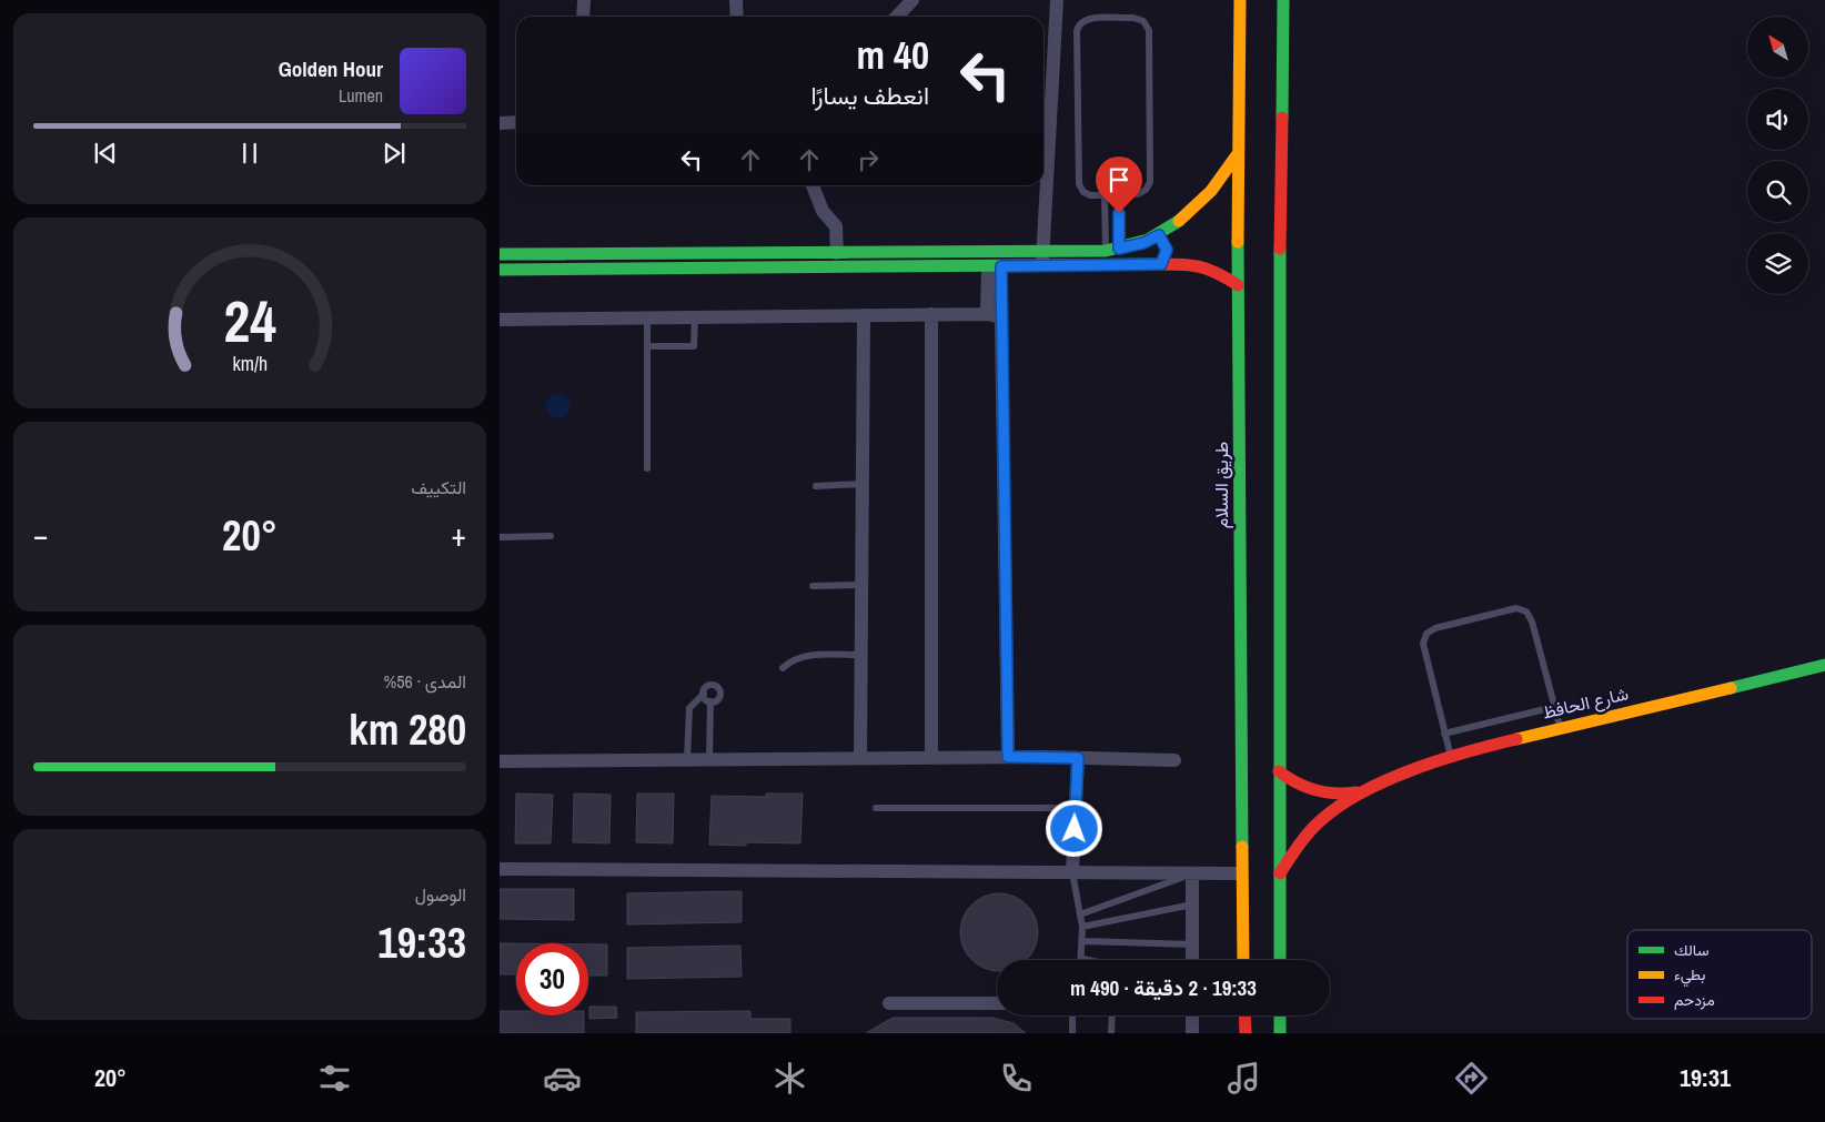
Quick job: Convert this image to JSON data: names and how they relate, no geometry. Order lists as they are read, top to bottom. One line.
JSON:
{"streets":{"main road":["طريق السلام","شارع الحافظ"]},"legend":["سالك","بطيء","مزدحم"],"north":"top left","page":{"turn":["40 m","انعطف يسارًا"],"song":["Golden Hour","Lumen"],"tile":["التكييف",["المدى · 56%","280 km"],["الوصول","19:33"]],"heat":["−","20°","+"],"limit":"30","trip":"19:33 · 2 دقيقة · 490 m","tabs":["19:31","20°"],"gauge":["24","km/h"]}}
